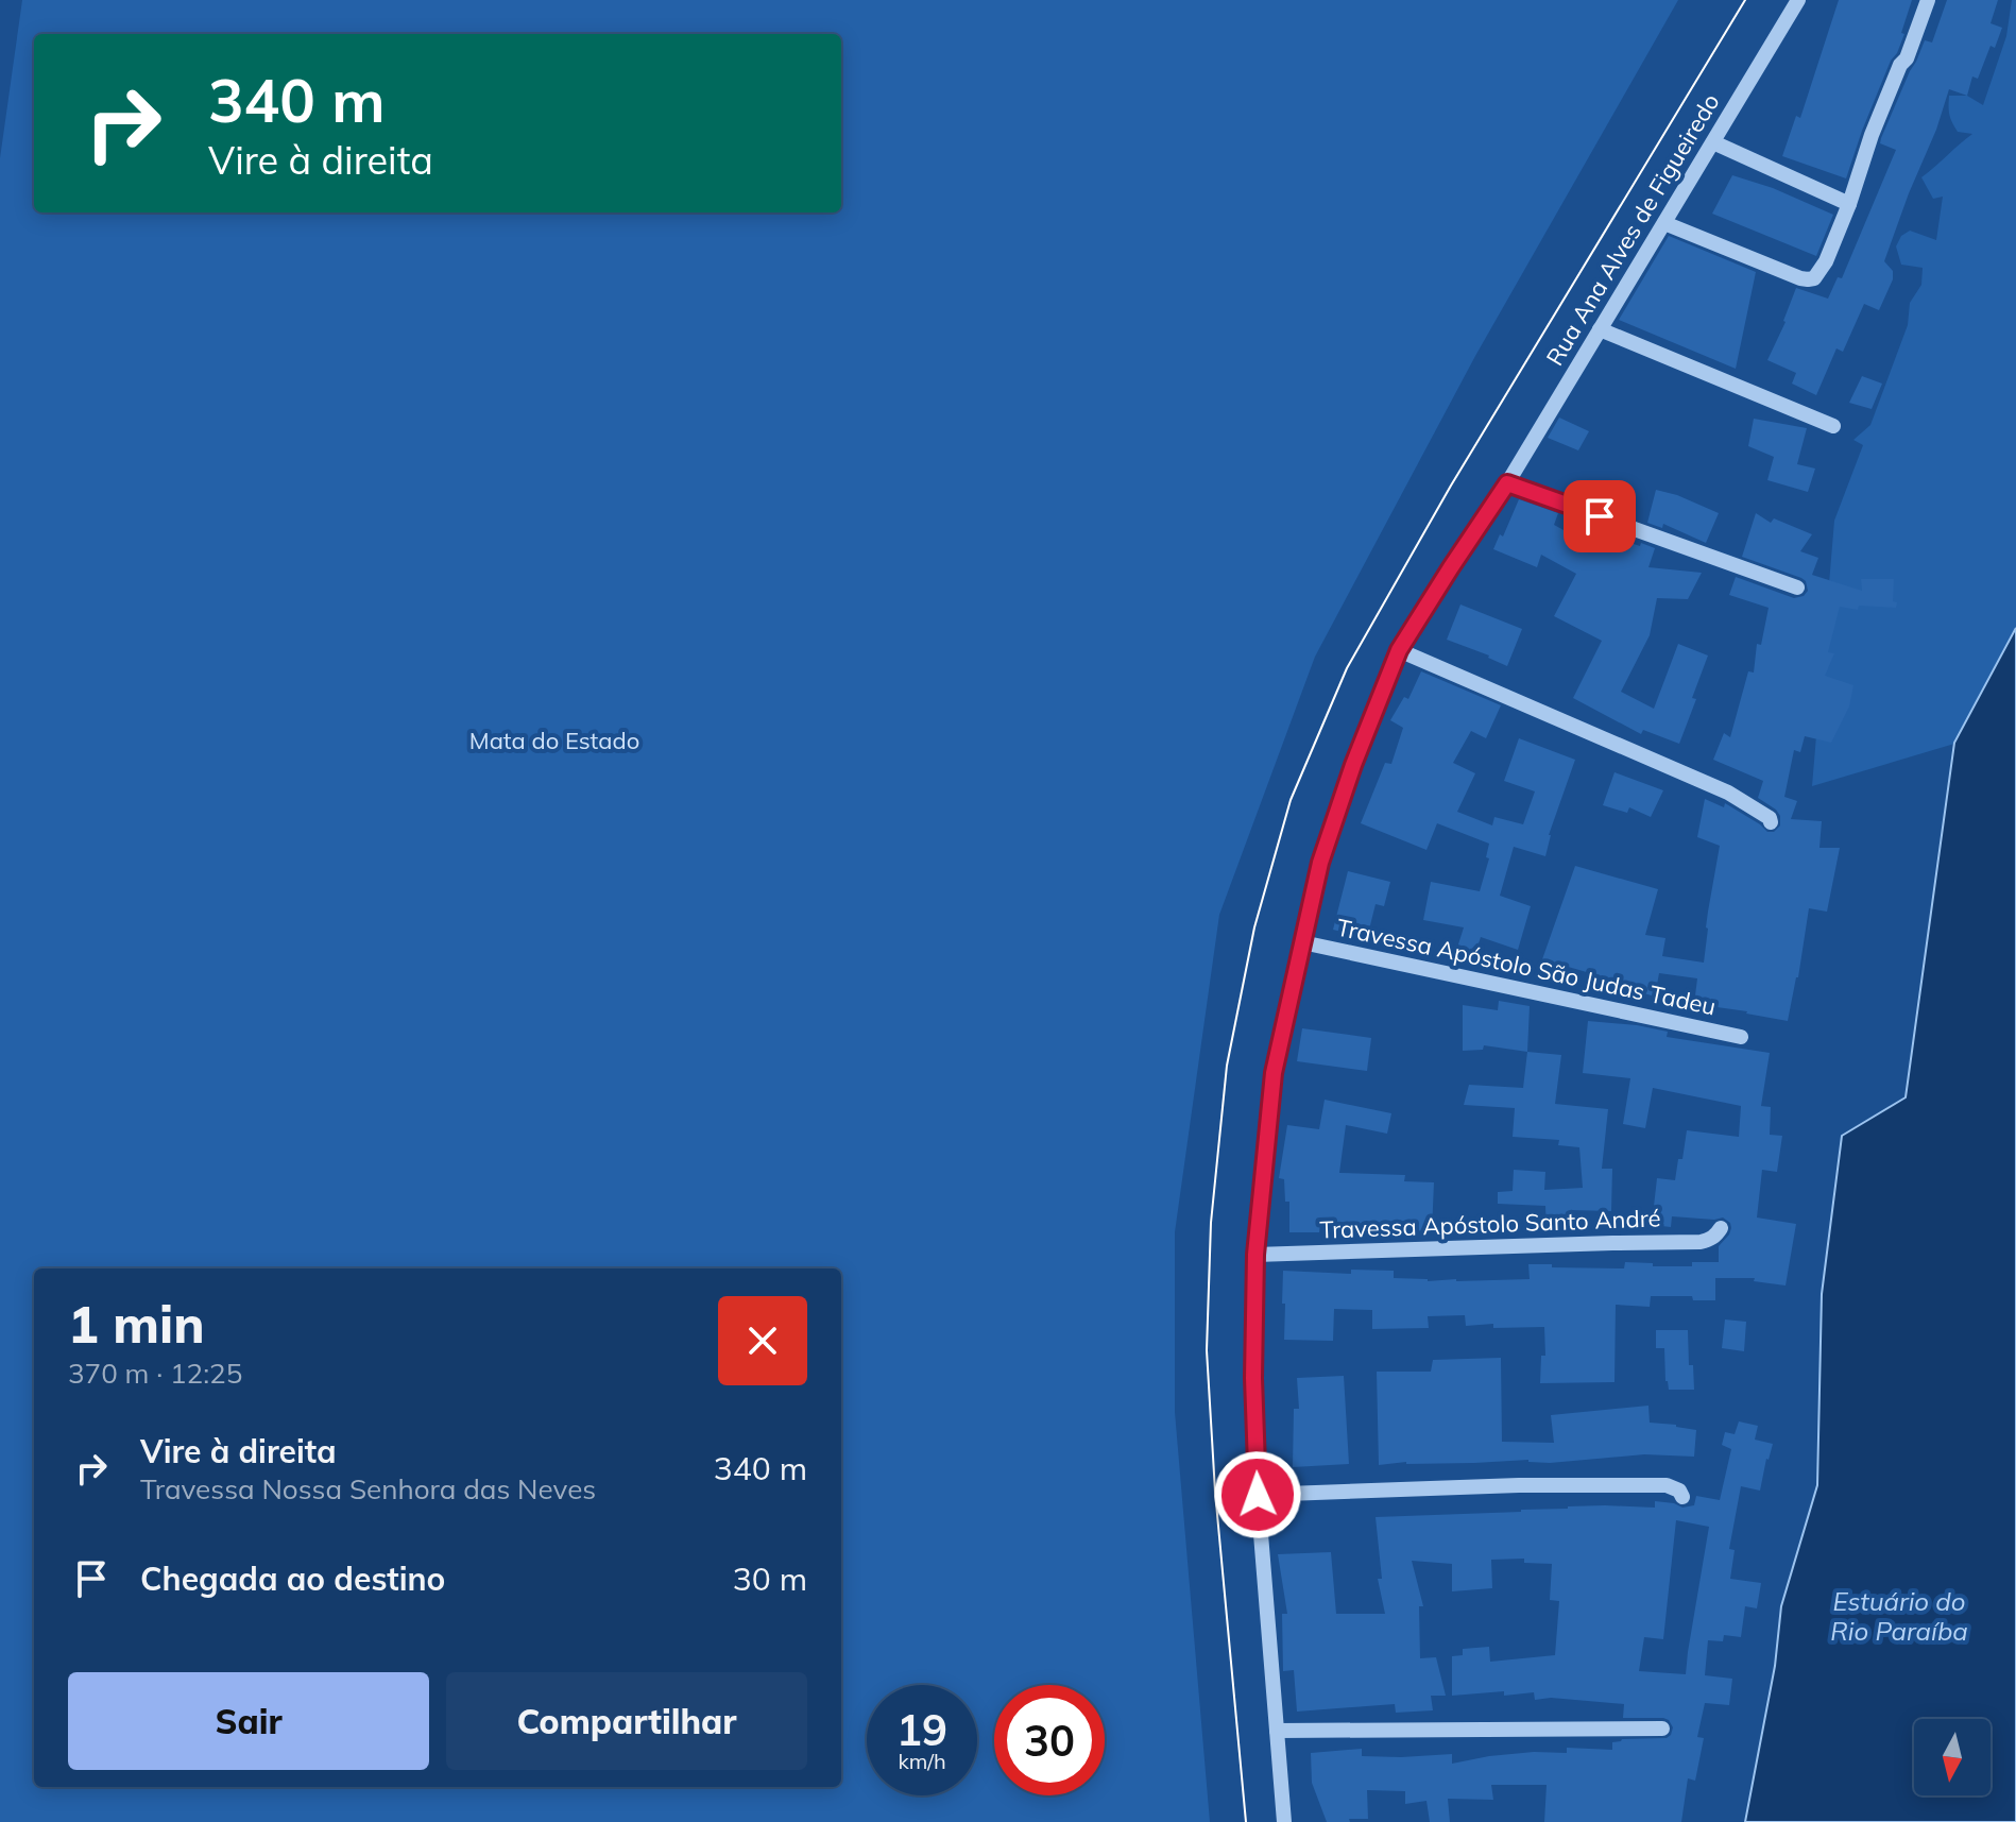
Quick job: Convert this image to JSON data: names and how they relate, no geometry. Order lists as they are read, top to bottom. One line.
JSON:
{"streets":{"street":["Rua Ana Alves de Figueiredo","Travessa Apóstolo São Judas Tadeu","Travessa Apóstolo Santo André"]},"crossings":[["Rua Ana Alves de Figueiredo","Travessa Apóstolo São Judas Tadeu"],["Rua Ana Alves de Figueiredo","Travessa Apóstolo Santo André"]],"water":["Estuário do Rio Paraíba"],"parks":["Mata do Estado"],"north":"bottom","page":{"turn":["340 m","Vire à direita"],"heading":["1 min","370 m · 12:25"],"list":[{"name":"Vire à direita","note":"Travessa Nossa Senhora das Neves","value":"340 m"},{"name":"Chegada ao destino","value":"30 m"}],"buttons":["Sair","Compartilhar"],"speed":"19 km/h","limit":"30"}}
